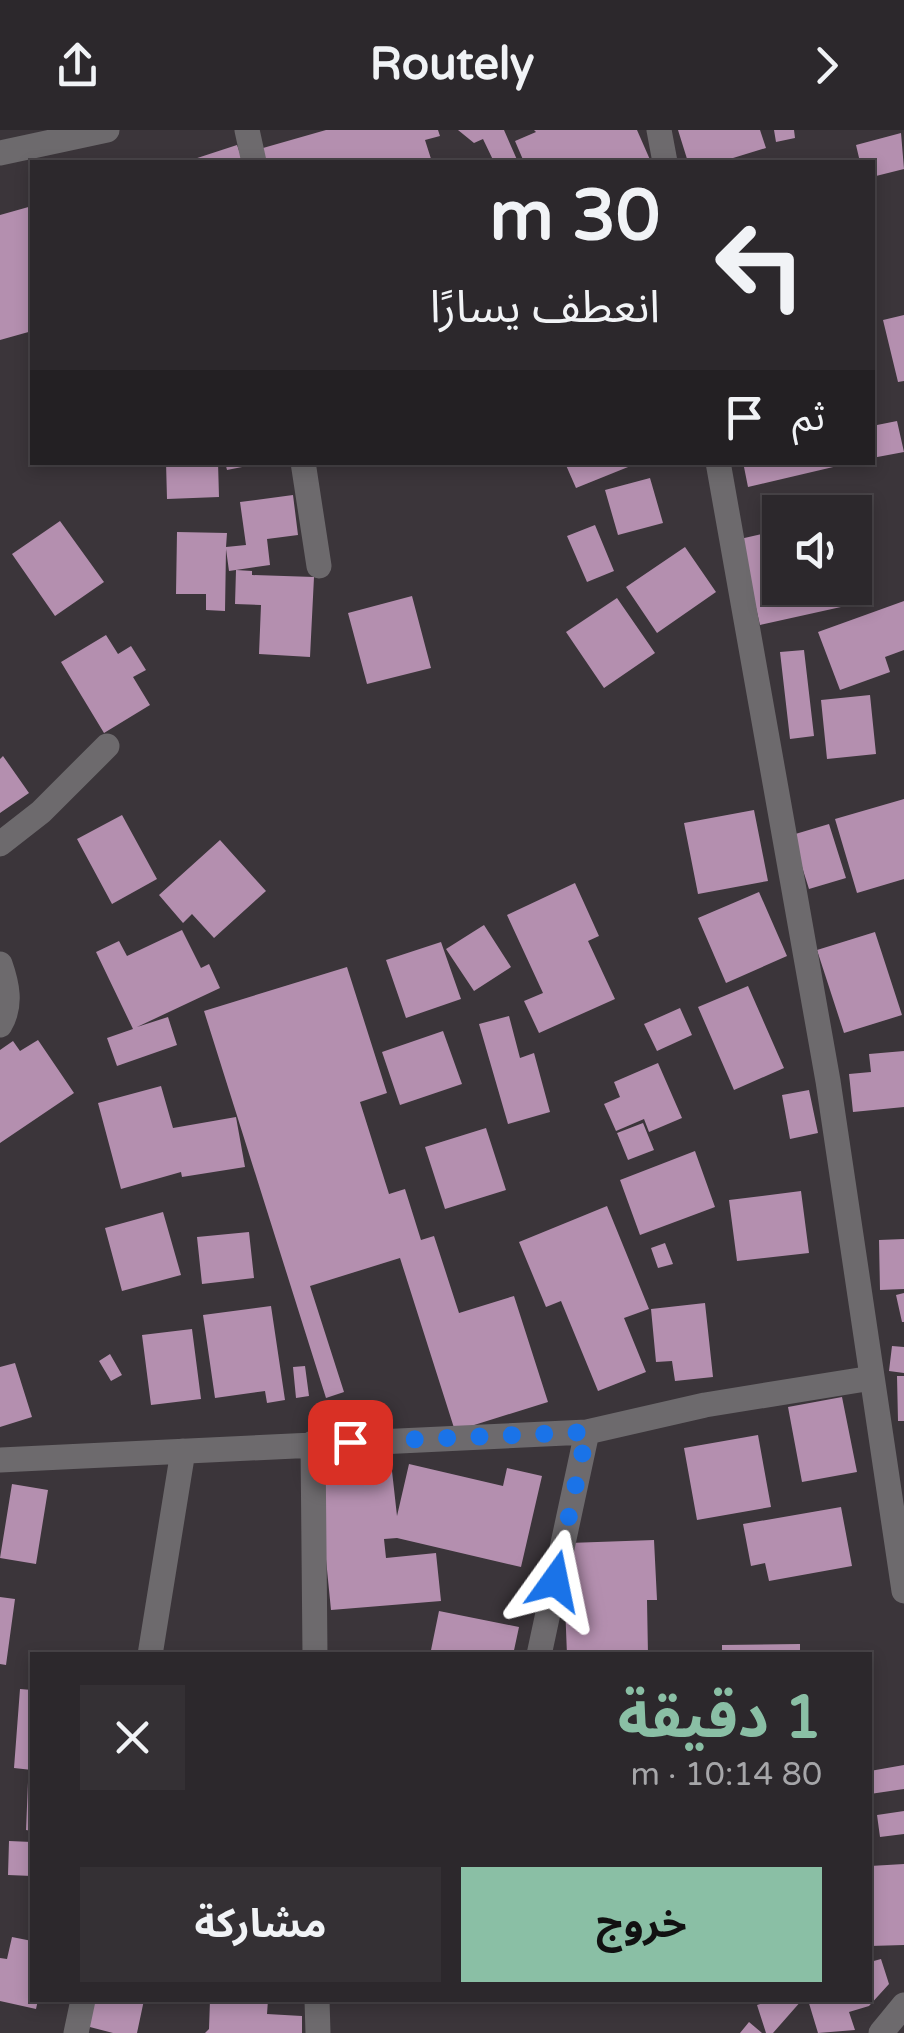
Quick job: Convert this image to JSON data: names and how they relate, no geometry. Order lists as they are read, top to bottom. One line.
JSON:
{"page":{"header":"Routely","turn":["30 m","انعطف يسارًا"],"then":"ثم","heading":["1 دقيقة","80 m · 10:14"],"buttons":["خروج","مشاركة"]}}
